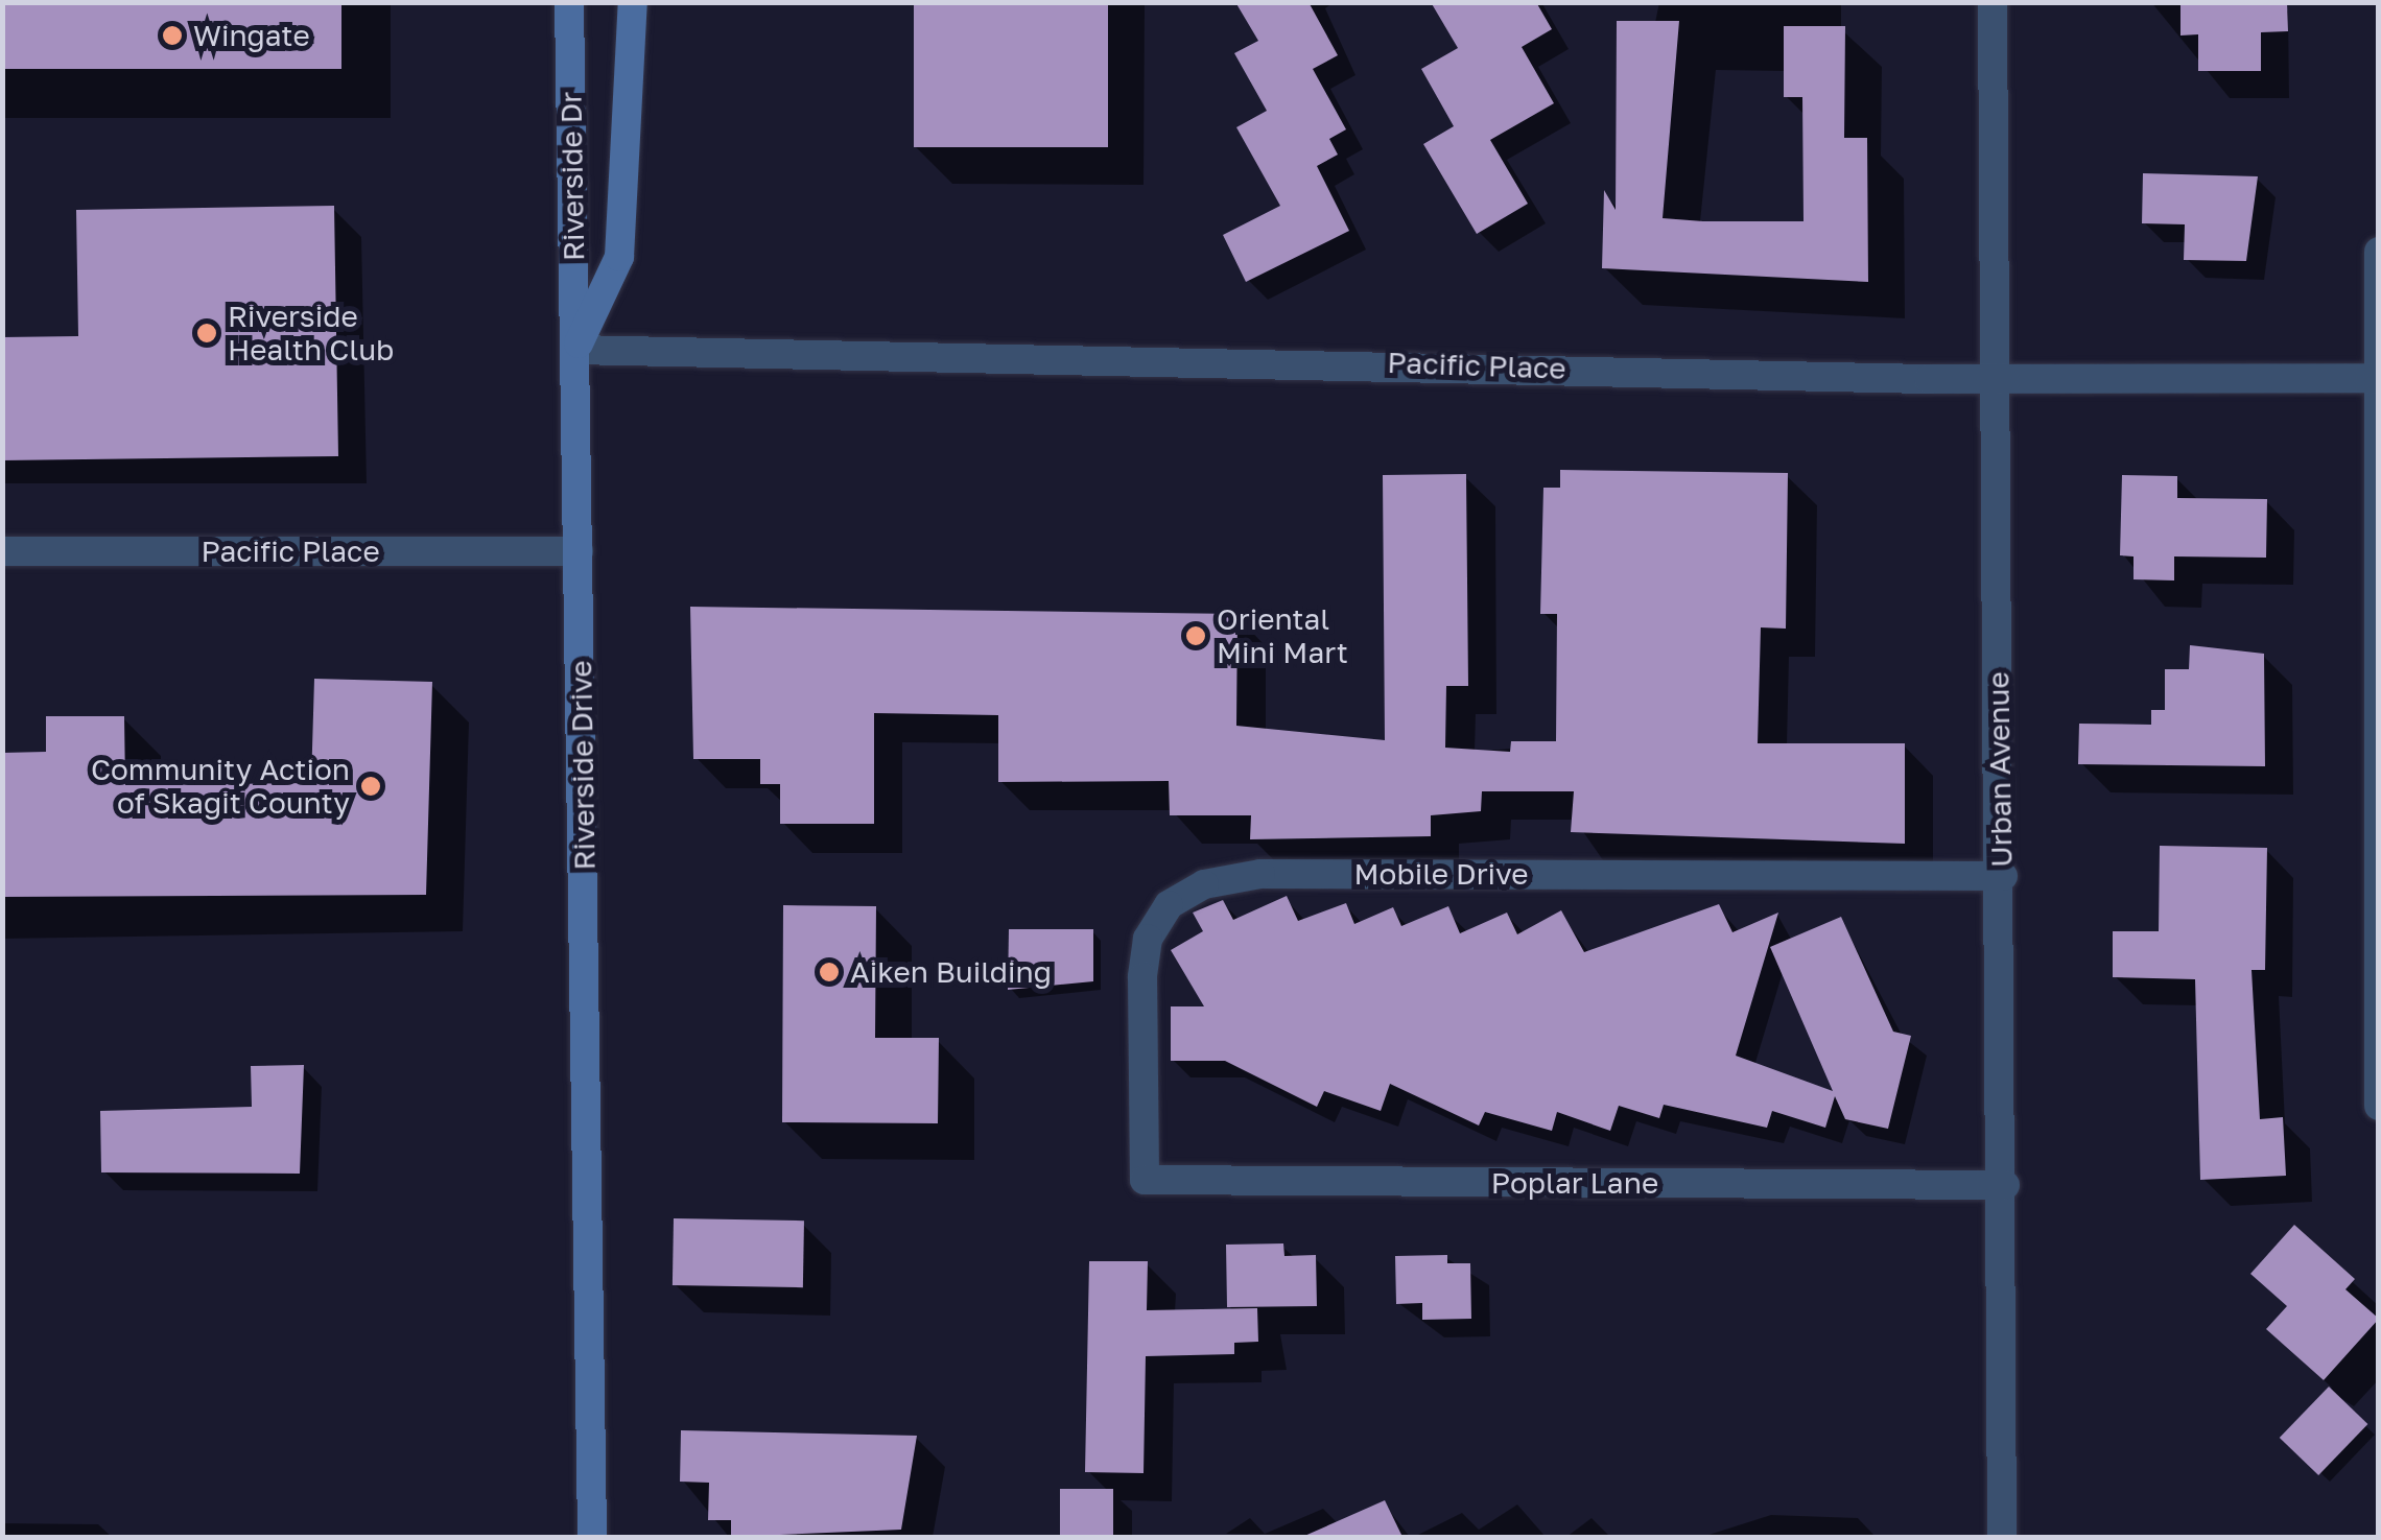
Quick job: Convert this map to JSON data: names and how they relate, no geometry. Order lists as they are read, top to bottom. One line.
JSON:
{"streets":{"main road":["Riverside Dr","Riverside Drive"],"street":["Pacific Place","Urban Avenue","Mobile Drive","Poplar Lane"]},"crossings":[["Riverside Dr","Pacific Place"],["Riverside Dr","Riverside Drive"],["Pacific Place","Riverside Drive"],["Pacific Place","Urban Avenue"],["Urban Avenue","Mobile Drive"],["Urban Avenue","Poplar Lane"],["Mobile Drive","Poplar Lane"]],"places":["Wingate","Riverside Health Club","Oriental Mini Mart","Community Action of Skagit County","Aiken Building"]}
